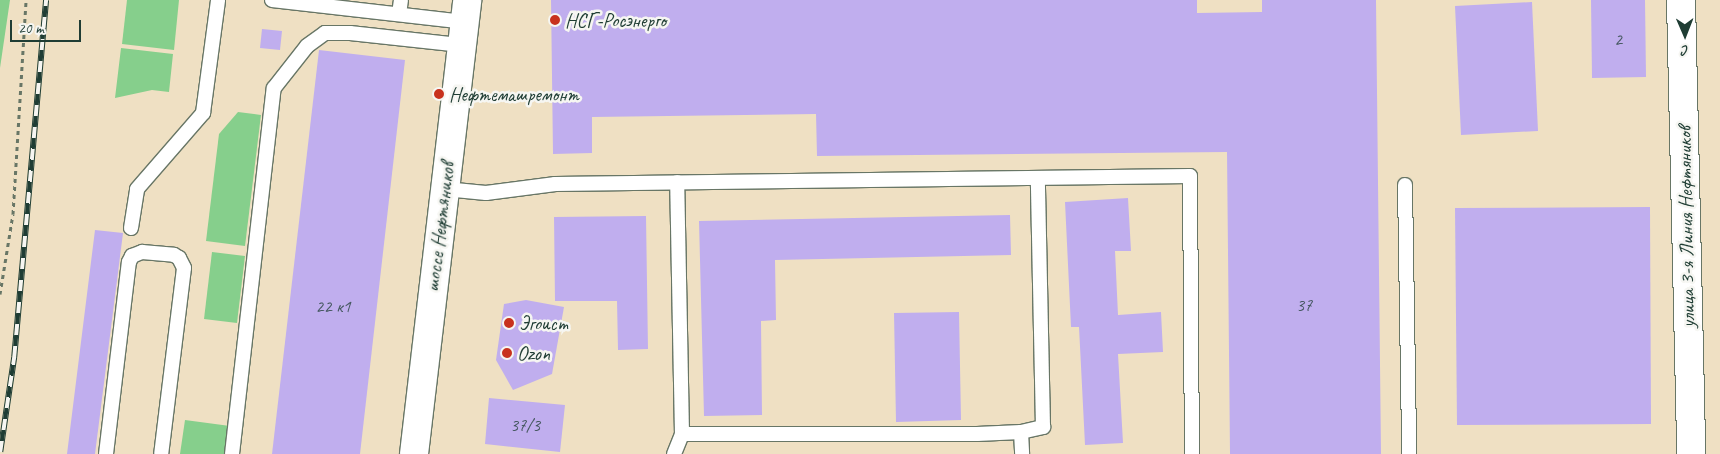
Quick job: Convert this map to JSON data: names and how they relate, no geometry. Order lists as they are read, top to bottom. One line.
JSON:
{"streets":{"street":["шоссе Нефтяников","улица 3-я Линия Нефтяников"]},"places":["НСГ-Росэнерго","Нефтемашремонт","Эгоист","Ozon"],"house_numbers":["2","37","22 к1","37/3"],"scale_bar":"20 m","north":"bottom"}
